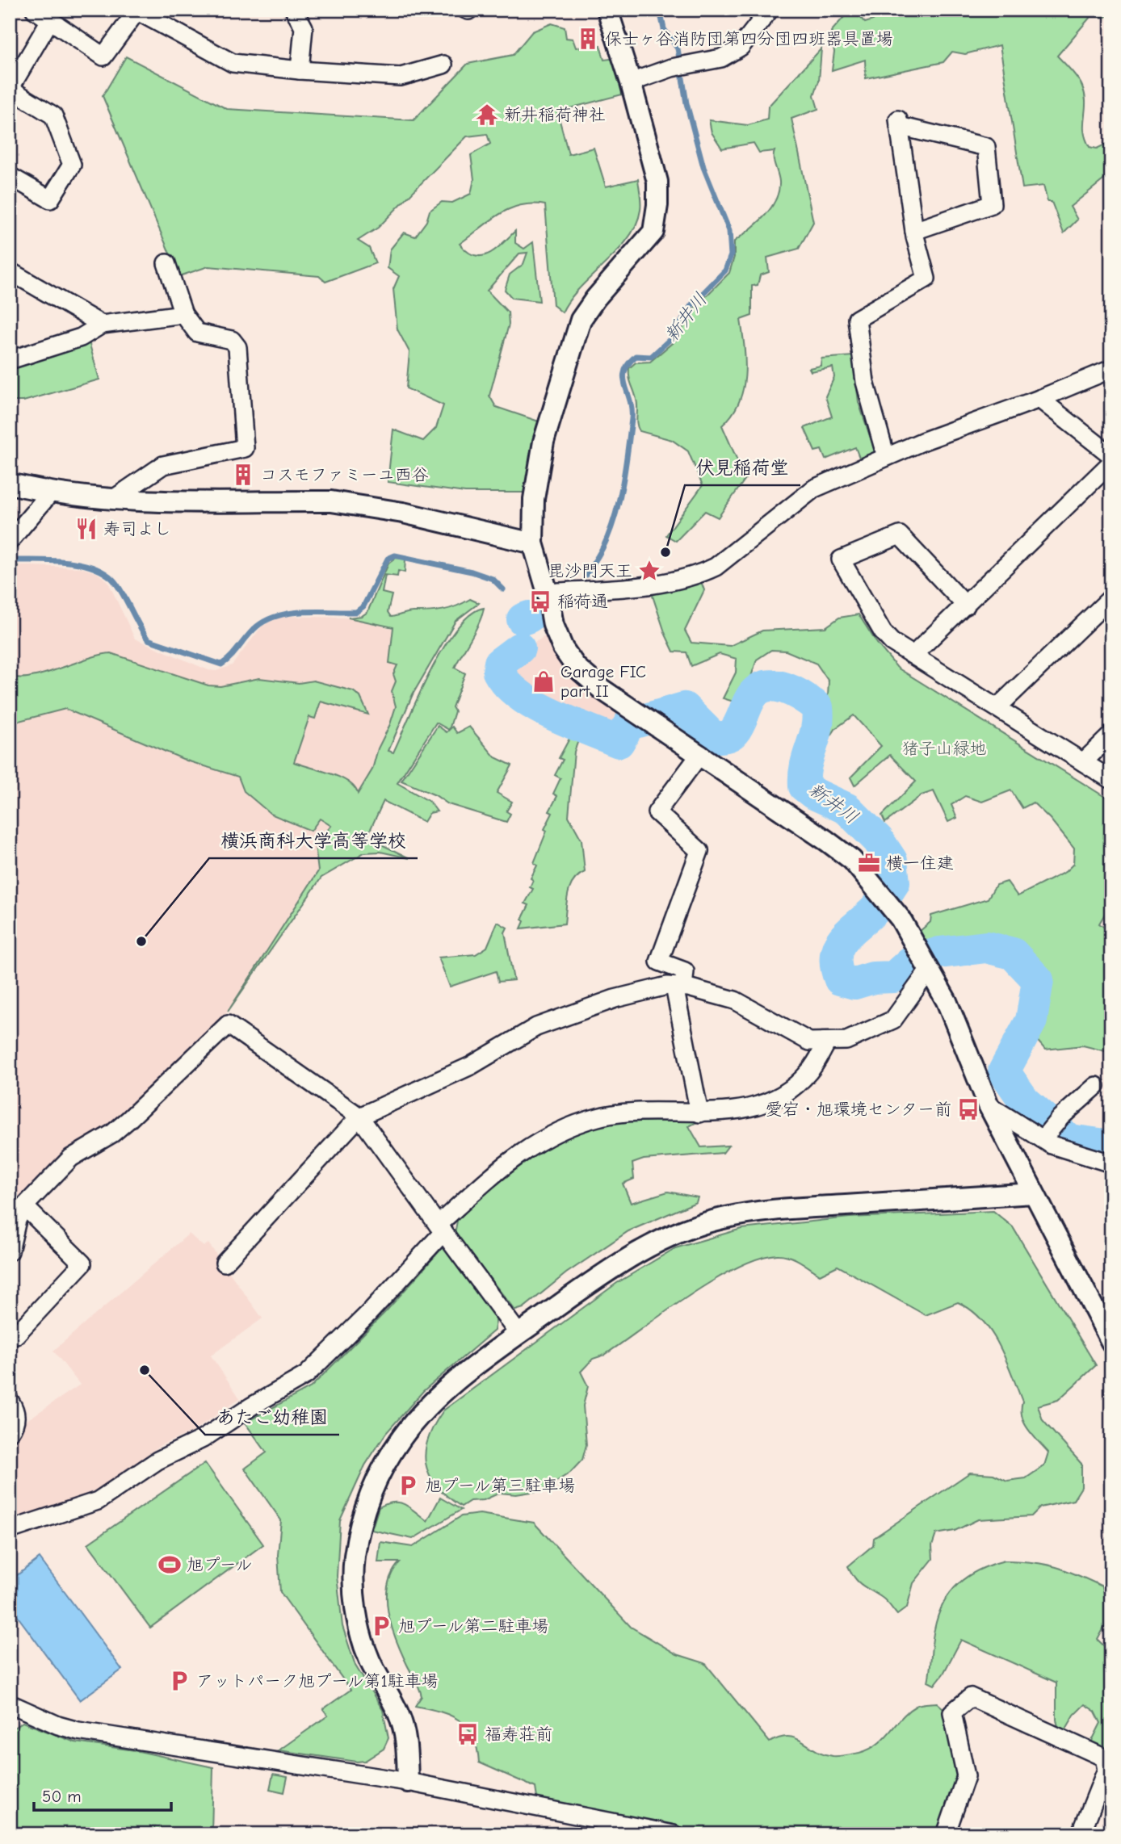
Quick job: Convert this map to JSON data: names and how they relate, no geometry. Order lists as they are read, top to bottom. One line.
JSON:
{"water":["新井川"],"parks":["猪子山緑地"],"places":{"building":["保士ヶ谷消防団第四分団四班器具置場","コスモファミーユ西谷"],"temple":["新井稲荷神社"],"restaurant":["寿司よし"],"other":["伏見稲荷堂","横浜商科大学高等学校","あたご幼稚園"],"place":["毘沙門天王"],"bus stop":["稲荷通","愛宕・旭環境センター前","福寿荘前"],"shop":["Garage FIC part II"],"office":["横一住建"],"parking":["旭プール第三駐車場","旭プール第二駐車場","アットパーク旭プール第1駐車場"],"sports":["旭プール"]},"scale_bar":"50 m"}
